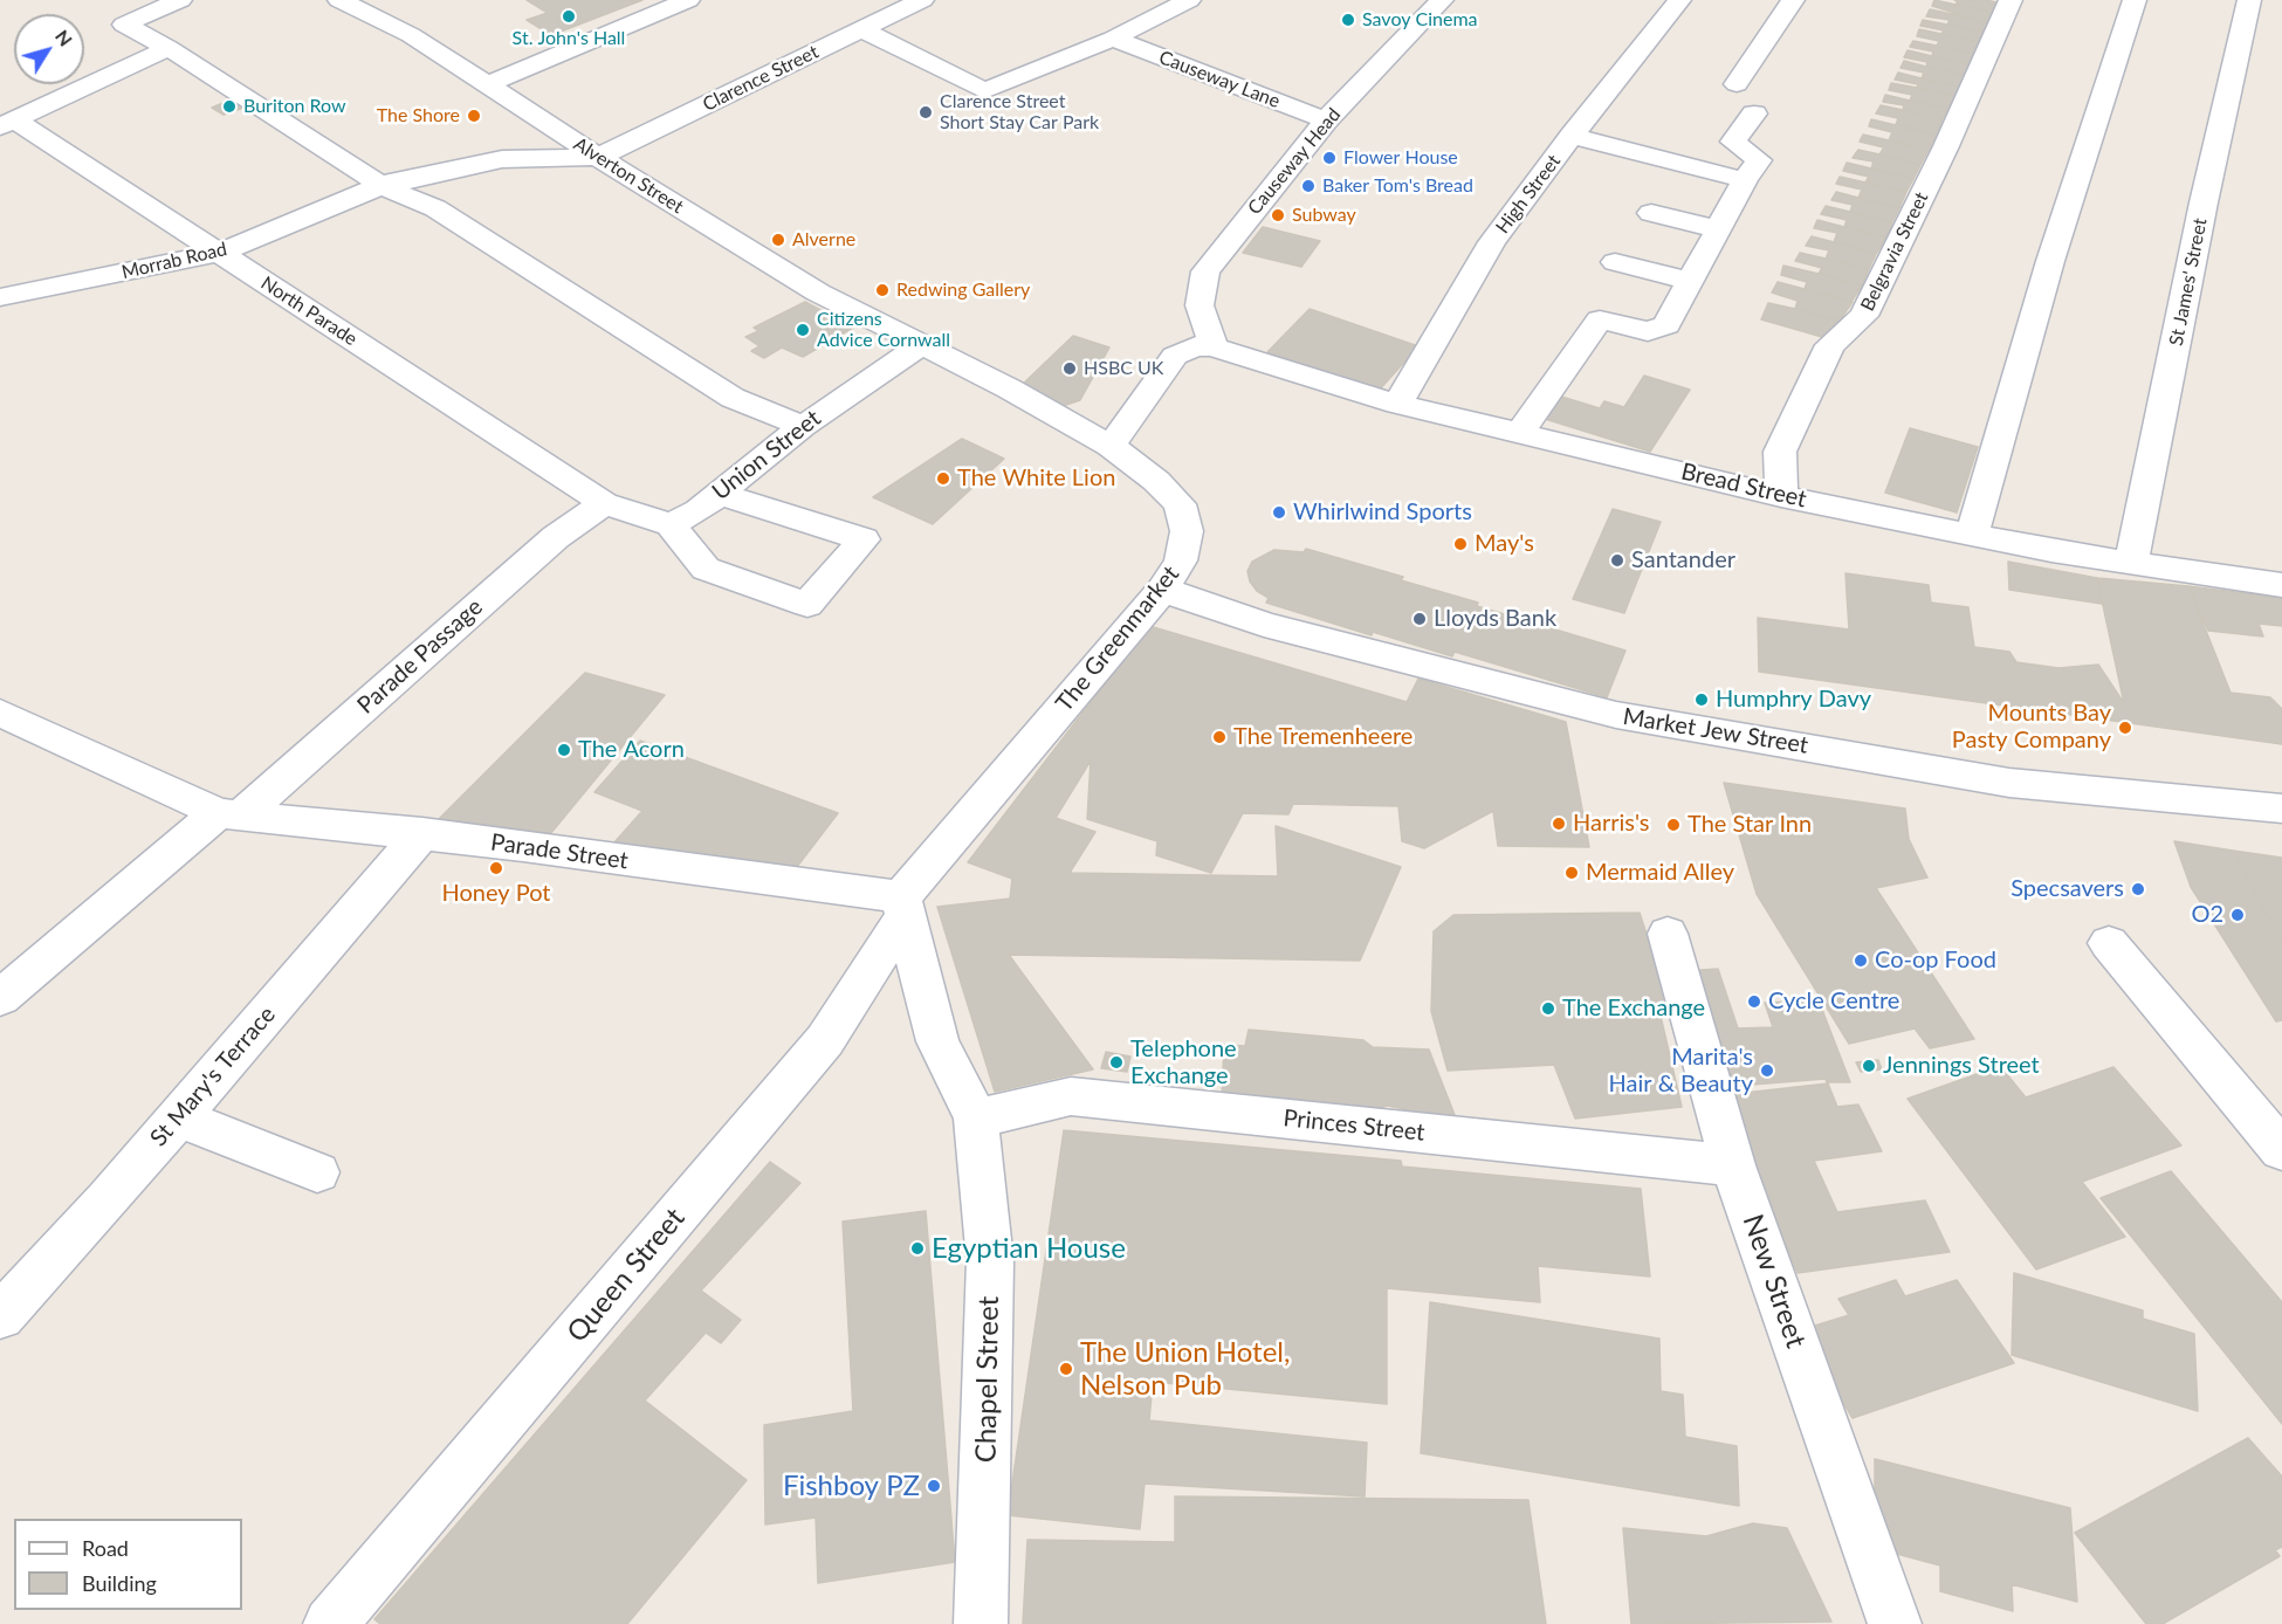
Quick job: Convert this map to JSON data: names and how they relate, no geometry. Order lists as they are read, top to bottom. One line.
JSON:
{"streets":{"street":["Clarence Street","Causeway Lane","Causeway Head","Alverton Street","High Street","Belgravia Street","Morrab Road","St James' Street","North Parade","Union Street","Bread Street","The Greenmarket","Parade Passage","Market Jew Street","Parade Street","St Mary's Terrace","Princes Street","Queen Street","New Street","Chapel Street"]},"crossings":[["Clarence Street","Alverton Street"],["Clarence Street","Morrab Road"],["Causeway Lane","Causeway Head"],["Causeway Head","Bread Street"],["Alverton Street","Morrab Road"],["Alverton Street","Union Street"],["Alverton Street","The Greenmarket"],["High Street","Bread Street"],["Belgravia Street","Bread Street"],["Morrab Road","North Parade"],["St James' Street","Bread Street"],["North Parade","Parade Passage"],["Union Street","The Greenmarket"],["The Greenmarket","Market Jew Street"],["The Greenmarket","Parade Street"],["The Greenmarket","Queen Street"],["The Greenmarket","Chapel Street"],["Parade Passage","Parade Street"],["Parade Street","St Mary's Terrace"],["Parade Street","Queen Street"],["Parade Street","Chapel Street"],["Princes Street","New Street"],["Princes Street","Chapel Street"],["Queen Street","Chapel Street"]],"places":["St. John's Hall","Savoy Cinema","Buriton Row","Clarence Street Short Stay Car Park","The Shore","Flower House","Baker Tom's Bread","Subway","Alverne","Redwing Gallery","Citizens Advice Cornwall","HSBC UK","The White Lion","Whirlwind Sports","May's","Santander","Lloyds Bank","Humphry Davy","Mounts Bay Pasty Company","The Tremenheere","The Acorn","Harris's","The Star Inn","Honey Pot","Mermaid Alley","Specsavers","O2","Co-op Food","Cycle Centre","The Exchange","Telephone Exchange","Jennings Street","Marita's Hair & Beauty","Egyptian House","The Union Hotel, Nelson Pub","Fishboy PZ"],"legend":["Road","Building"],"north":"top right"}
